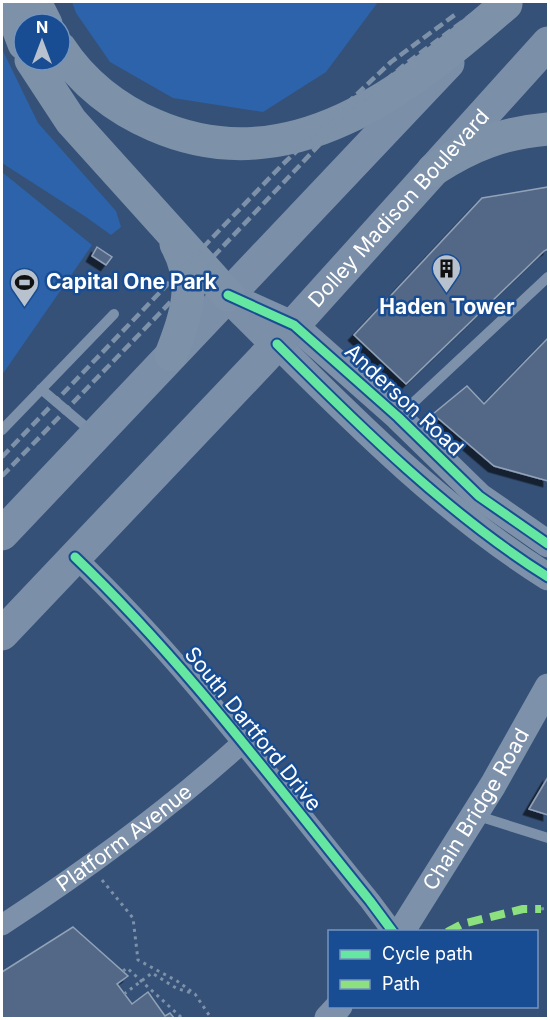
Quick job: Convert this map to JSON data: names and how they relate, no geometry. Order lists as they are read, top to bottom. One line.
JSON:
{"streets":{"main road":["Dolley Madison Boulevard"],"street":["Anderson Road","South Dartford Drive","Chain Bridge Road","Platform Avenue"]},"crossings":[["Dolley Madison Boulevard","Anderson Road"],["Dolley Madison Boulevard","South Dartford Drive"],["South Dartford Drive","Platform Avenue"]],"places":{"building":["Haden Tower"],"sports":["Capital One Park"]},"legend":["Cycle path","Path"],"north":"top"}
